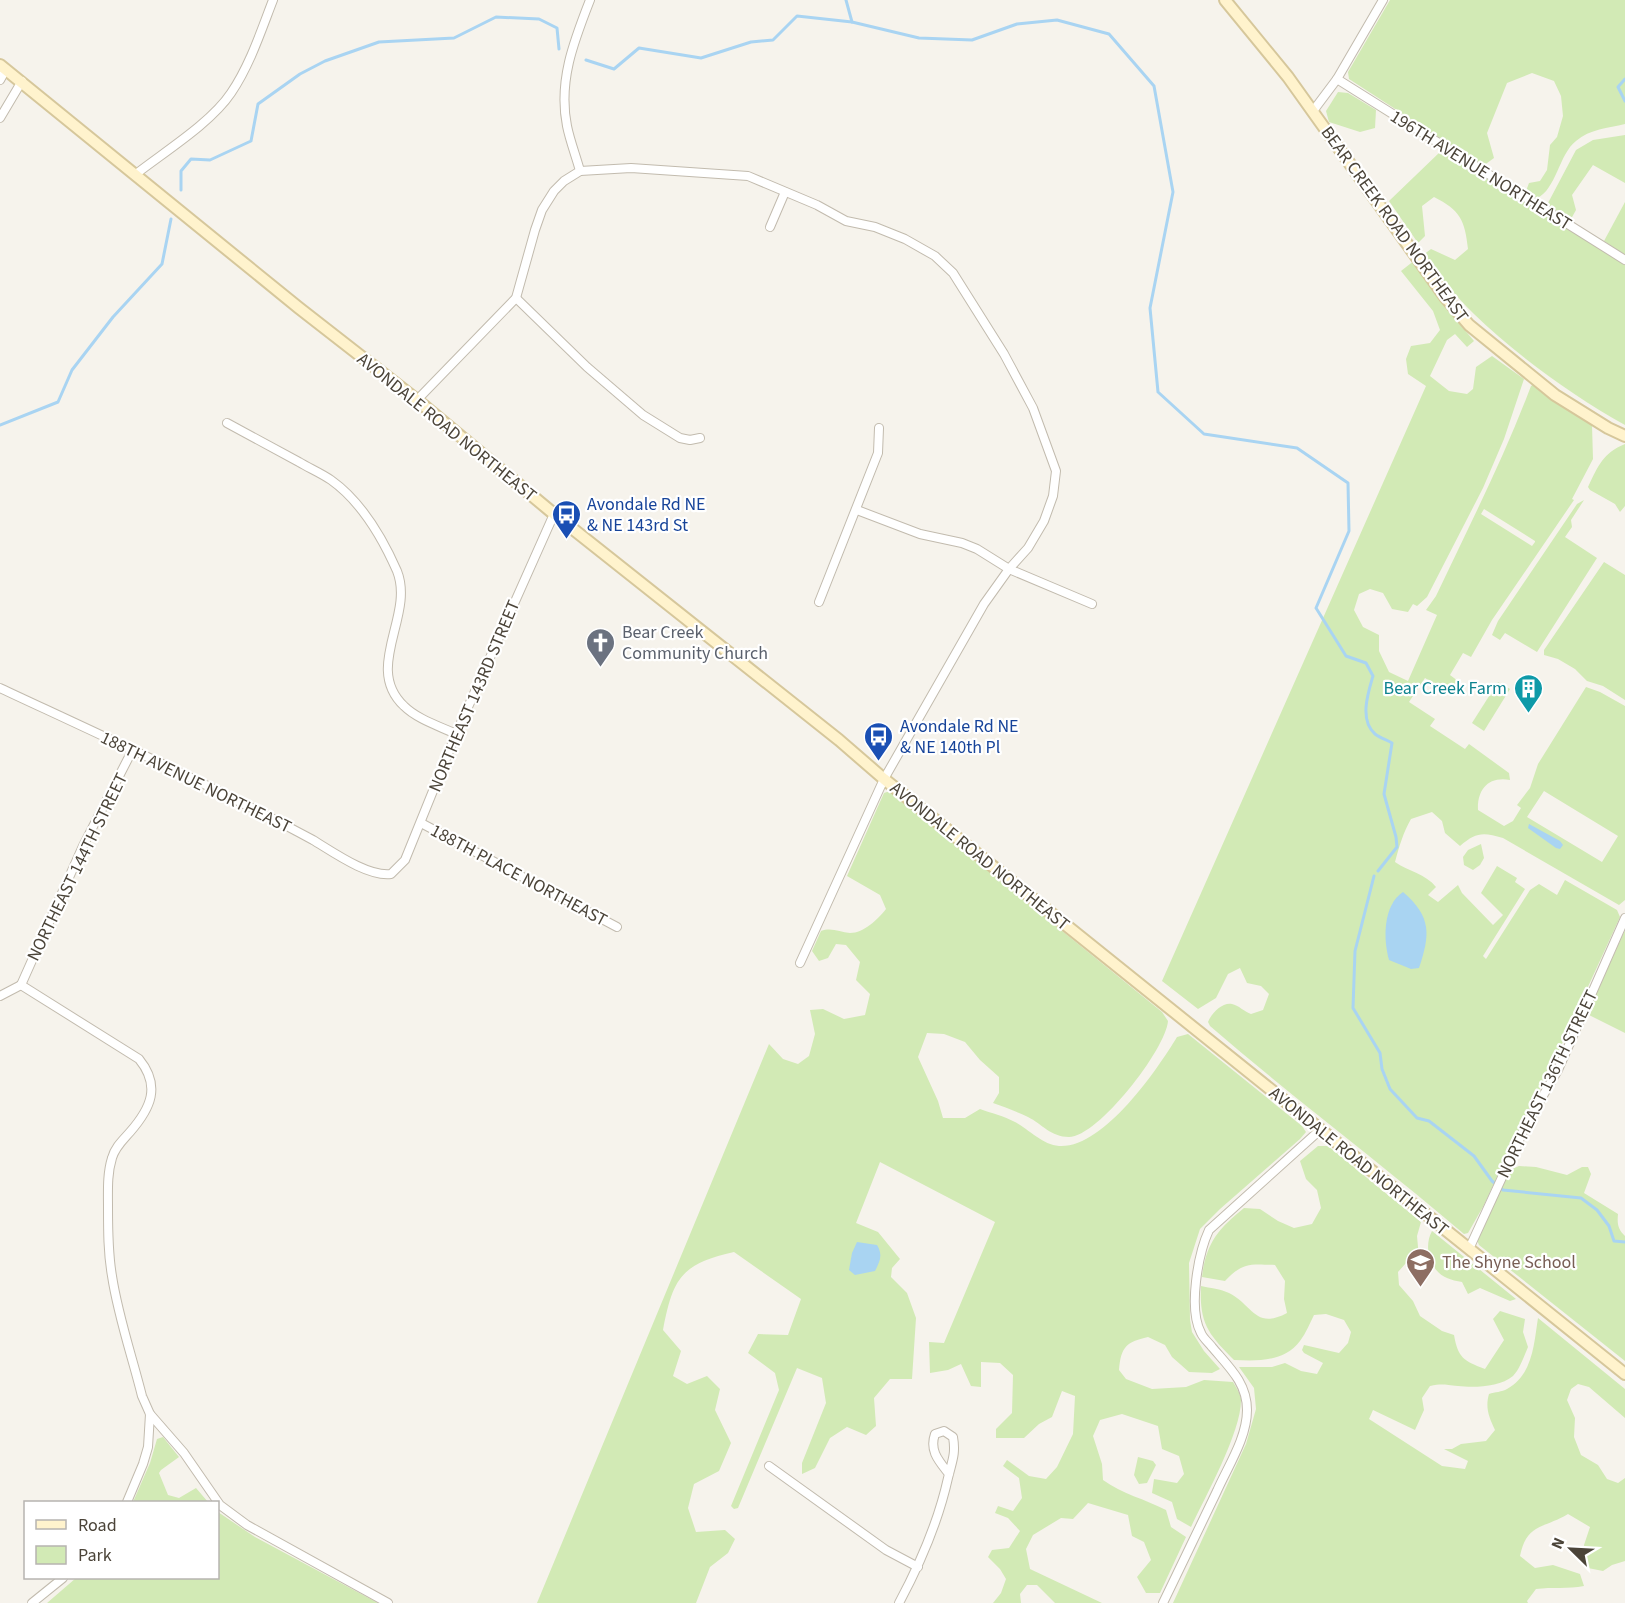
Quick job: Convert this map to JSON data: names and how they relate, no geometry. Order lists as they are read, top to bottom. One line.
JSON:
{"streets":{"main road":["BEAR CREEK ROAD NORTHEAST","AVONDALE ROAD NORTHEAST"],"street":["196TH AVENUE NORTHEAST","NORTHEAST 143RD STREET","188TH AVENUE NORTHEAST","NORTHEAST 144TH STREET","188TH PLACE NORTHEAST","NORTHEAST 136TH STREET"]},"crossings":[["AVONDALE ROAD NORTHEAST","NORTHEAST 143RD STREET"],["AVONDALE ROAD NORTHEAST","NORTHEAST 136TH STREET"],["NORTHEAST 143RD STREET","188TH AVENUE NORTHEAST"],["NORTHEAST 143RD STREET","188TH PLACE NORTHEAST"],["188TH AVENUE NORTHEAST","NORTHEAST 144TH STREET"]],"places":{"bus stop":["Avondale Rd NE & NE 143rd St","Avondale Rd NE & NE 140th Pl"],"church":["Bear Creek Community Church"],"building":["Bear Creek Farm"],"school or university":["The Shyne School"]},"legend":["Road","Park"],"north":"top left"}
